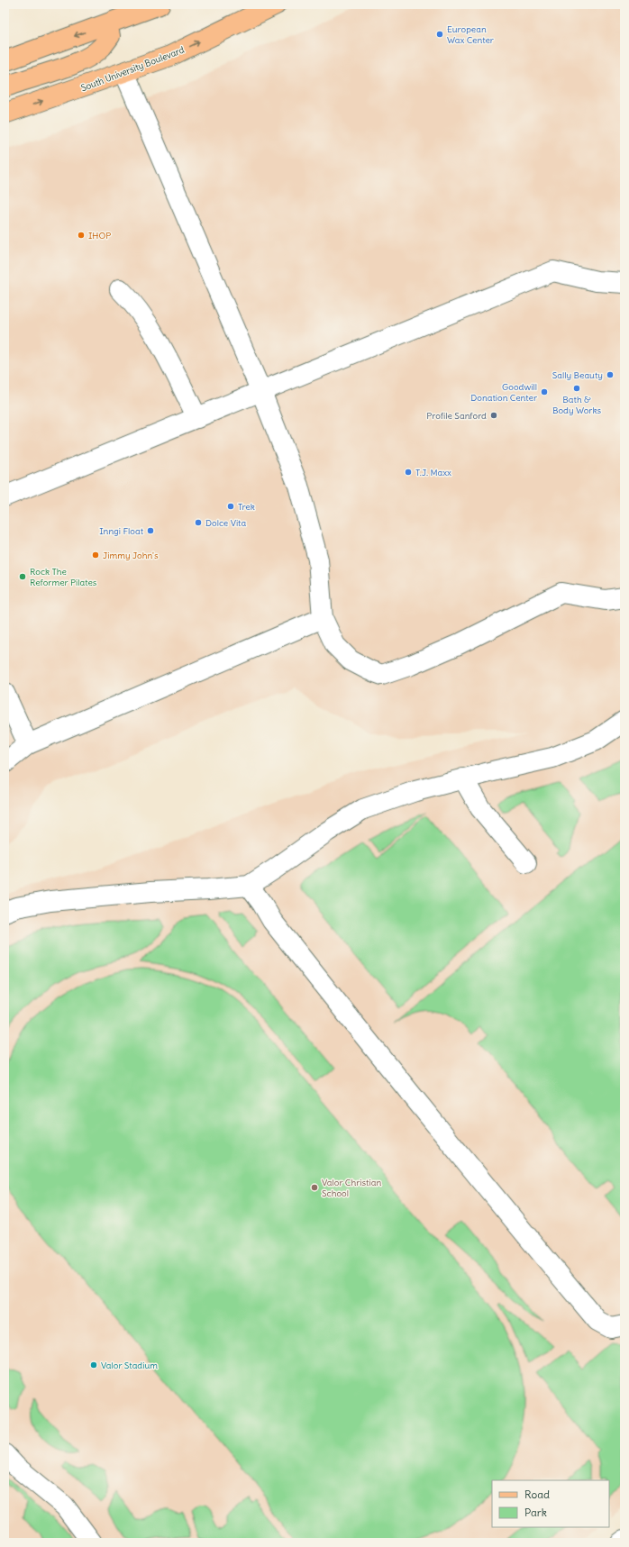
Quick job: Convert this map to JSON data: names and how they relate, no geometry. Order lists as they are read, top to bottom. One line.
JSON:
{"streets":{"main road":["South University Boulevard"]},"places":["European Wax Center","IHOP","Sally Beauty","Bath & Body Works","Goodwill Donation Center","Profile Sanford","T.J. Maxx","Trek","Dolce Vita","Inngi Float","Jimmy John's","Rock The Reformer Pilates","Valor Christian School","Valor Stadium"],"legend":["Road","Park"]}
